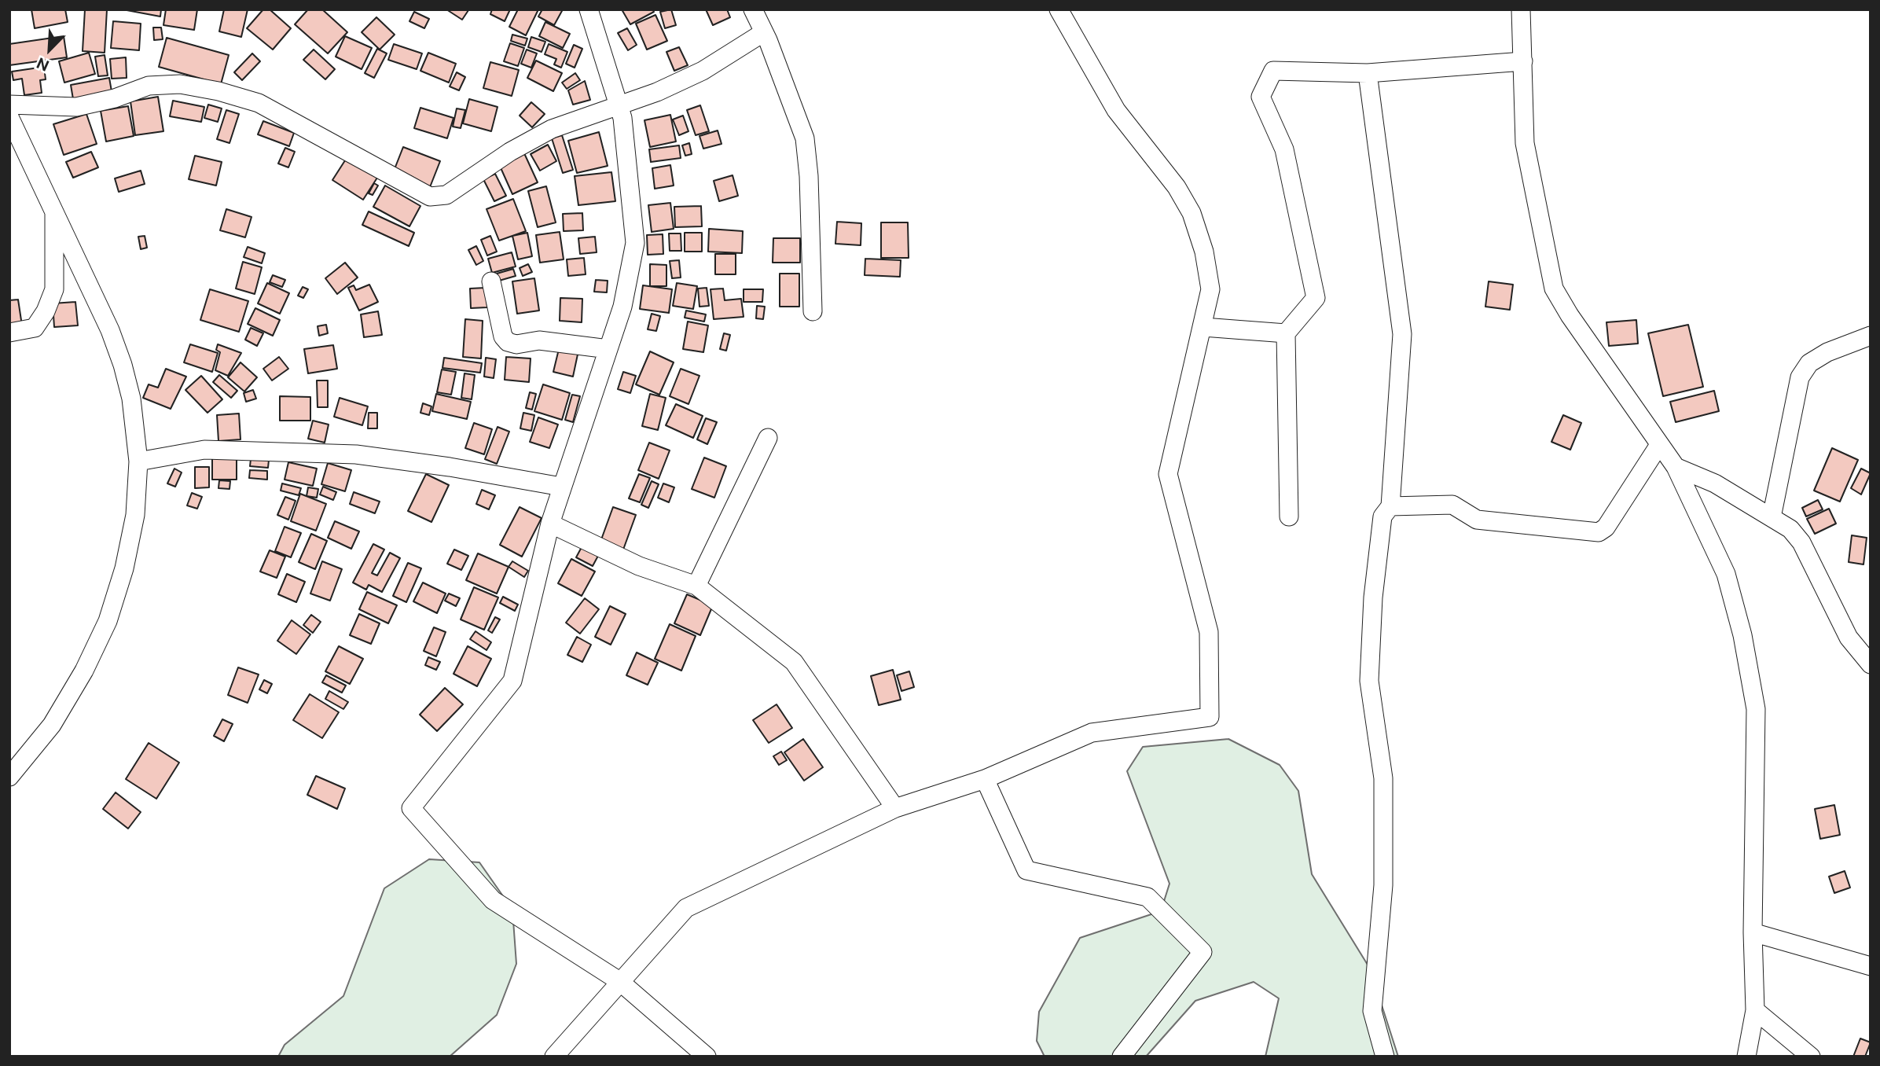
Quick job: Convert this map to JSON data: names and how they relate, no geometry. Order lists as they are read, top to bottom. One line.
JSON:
{"north":"bottom left"}
